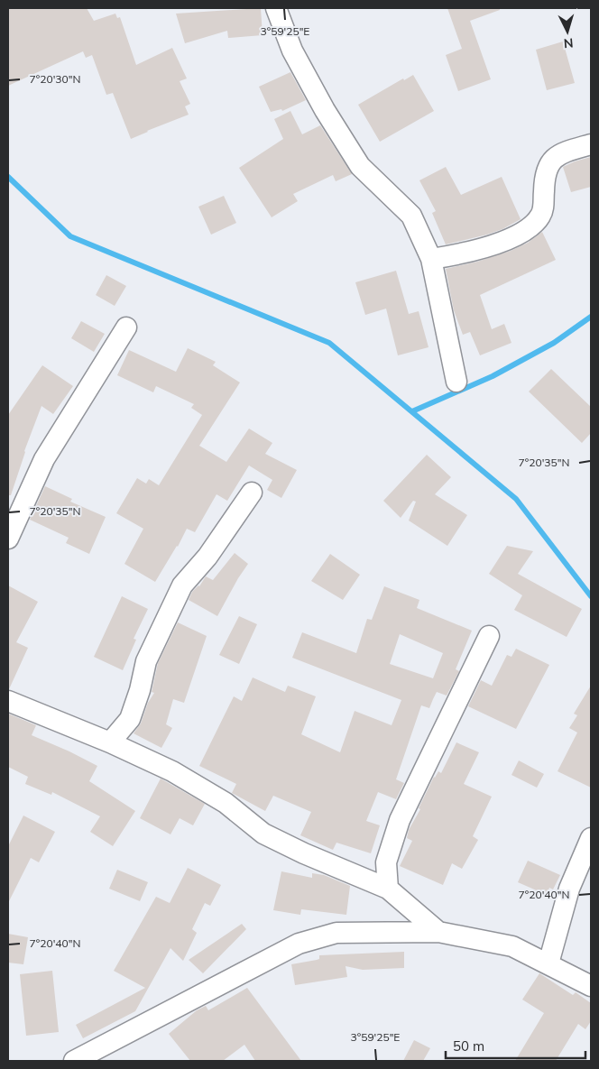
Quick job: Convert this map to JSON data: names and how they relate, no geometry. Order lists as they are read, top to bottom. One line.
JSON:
{"scale_bar":"50 m","north":"bottom","coordinates":["3°59'25\"E","7°20'30\"N","7°20'35\"N","7°20'40\"N"]}
